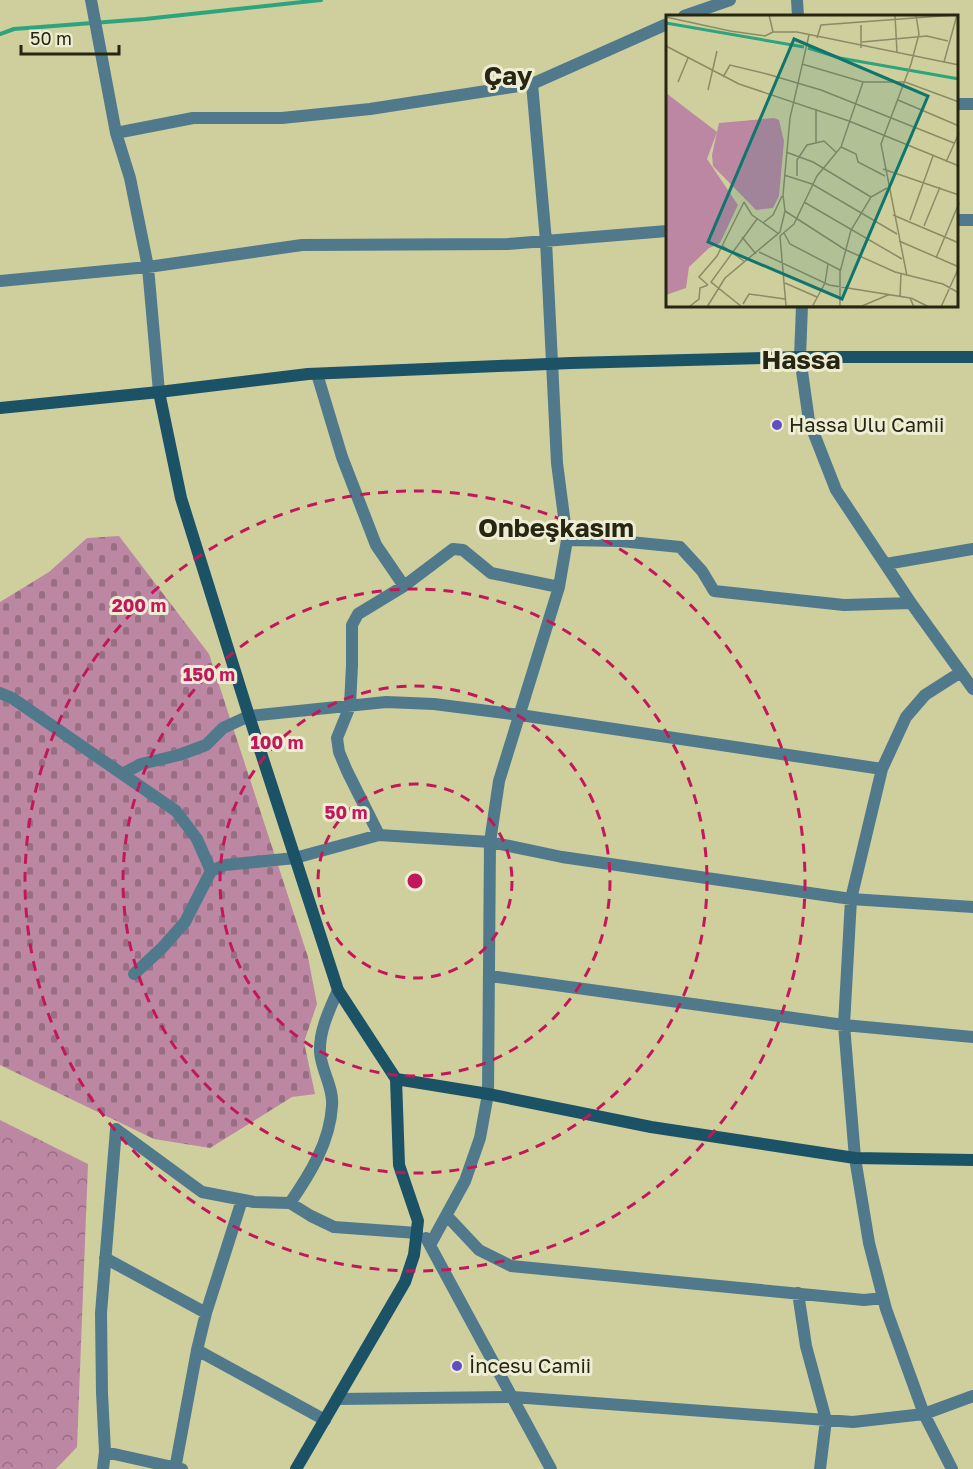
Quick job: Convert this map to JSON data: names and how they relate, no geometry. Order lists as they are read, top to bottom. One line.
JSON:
{"districts":["Çay","Hassa","Onbeşkasım"],"places":["Hassa Ulu Camii","İncesu Camii"],"scale_bar":"50 m","rings":["200 m","150 m","100 m","50 m"]}
